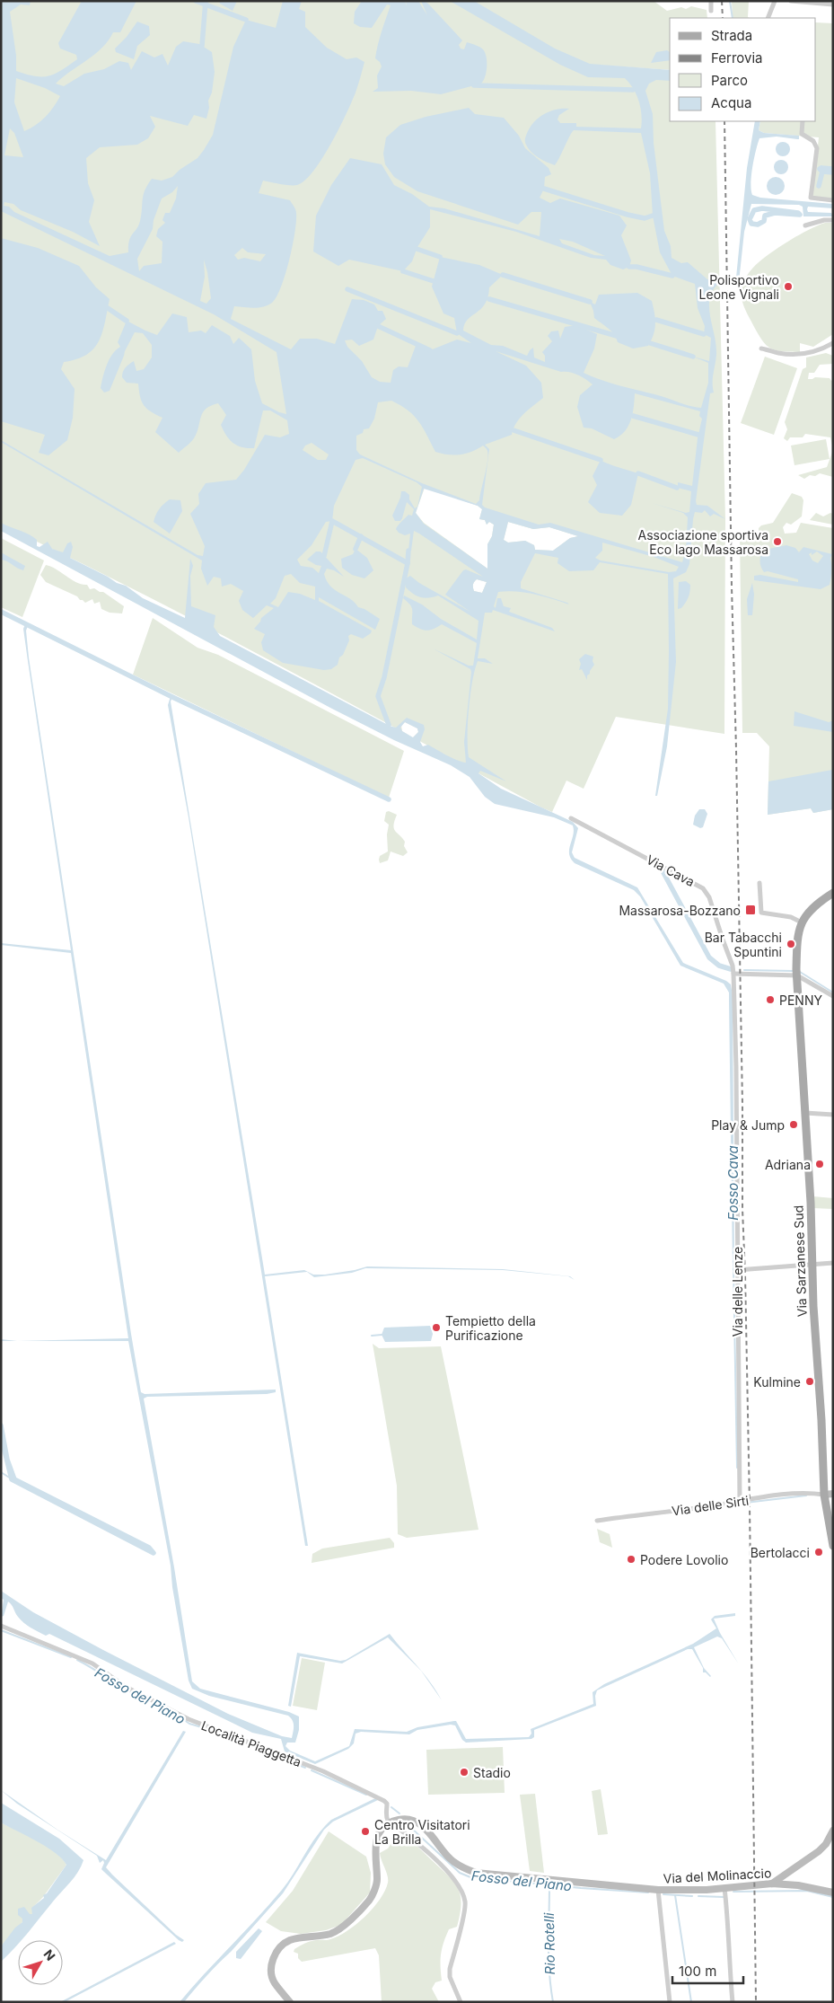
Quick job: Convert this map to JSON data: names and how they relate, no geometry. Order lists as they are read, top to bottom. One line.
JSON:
{"streets":{"main road":["Via Sarzanese Sud"],"street":["Via Cava","Via delle Lenze","Via delle Sirti","Località Piaggetta","Via del Molinaccio"]},"crossings":[["Via Cava","Via delle Lenze"],["Via Sarzanese Sud","Via delle Sirti"],["Via delle Lenze","Via delle Sirti"],["Località Piaggetta","Via del Molinaccio"]],"water":["Fosso Cava","Fosso del Piano","Rio Rotelli"],"places":{"other":["Polisportivo Leone Vignali","Associazione sportiva Eco lago Massarosa","Bar Tabacchi Spuntini","PENNY","Play & Jump","Adriana","Tempietto della Purificazione","Kulmine","Bertolacci","Podere Lovolio","Stadio","Centro Visitatori La Brilla"],"transit":["Massarosa-Bozzano"]},"legend":["Strada","Ferrovia","Parco","Acqua"],"scale_bar":"100 m","north":"top right"}
